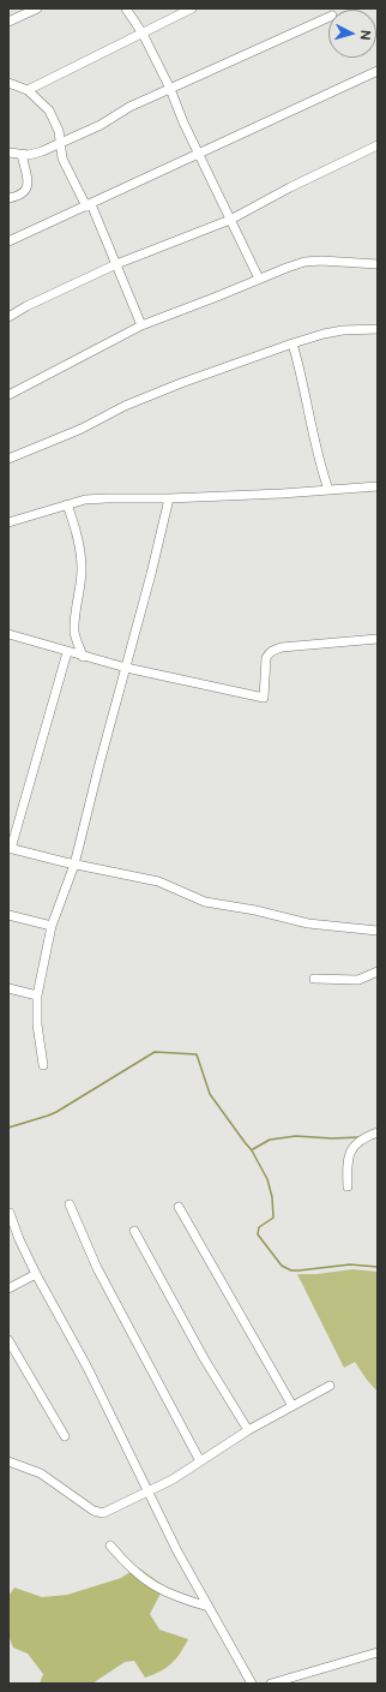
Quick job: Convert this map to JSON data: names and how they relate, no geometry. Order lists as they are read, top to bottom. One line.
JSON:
{"north":"right"}
